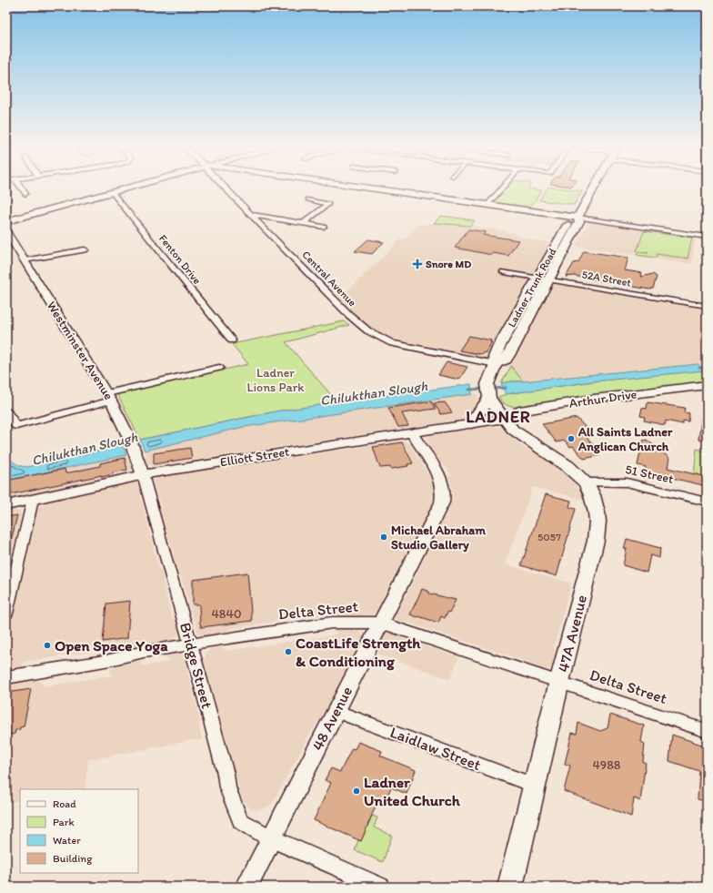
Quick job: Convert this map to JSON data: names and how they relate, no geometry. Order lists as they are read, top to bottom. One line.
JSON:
{"streets":{"main road":["Ladner Trunk Road","Arthur Drive","47A Avenue"],"street":["Fenton Drive","Central Avenue","52A Street","Westminster Avenue","Elliott Street","51 Street","Delta Street","Bridge Street","48 Avenue","Laidlaw Street"]},"crossings":[["Central Avenue","Ladner Trunk Road"],["52A Street","Ladner Trunk Road"],["Westminster Avenue","Elliott Street"],["Westminster Avenue","Bridge Street"],["Arthur Drive","Elliott Street"],["Arthur Drive","47A Avenue"],["Elliott Street","47A Avenue"],["Elliott Street","Bridge Street"],["Elliott Street","48 Avenue"],["51 Street","47A Avenue"],["Delta Street","47A Avenue"],["Delta Street","Bridge Street"],["Delta Street","48 Avenue"],["47A Avenue","Laidlaw Street"],["Bridge Street","48 Avenue"],["48 Avenue","Laidlaw Street"]],"districts":["LADNER"],"water":["Chilukthan Slough"],"parks":["Ladner Lions Park"],"places":{"health":["Snore MD"],"other":["All Saints Ladner Anglican Church","Michael Abraham Studio Gallery","Open Space Yoga","CoastLife Strength & Conditioning","Ladner United Church"]},"house_numbers":["5057","4840","4988"],"legend":["Road","Park","Water","Building"]}
